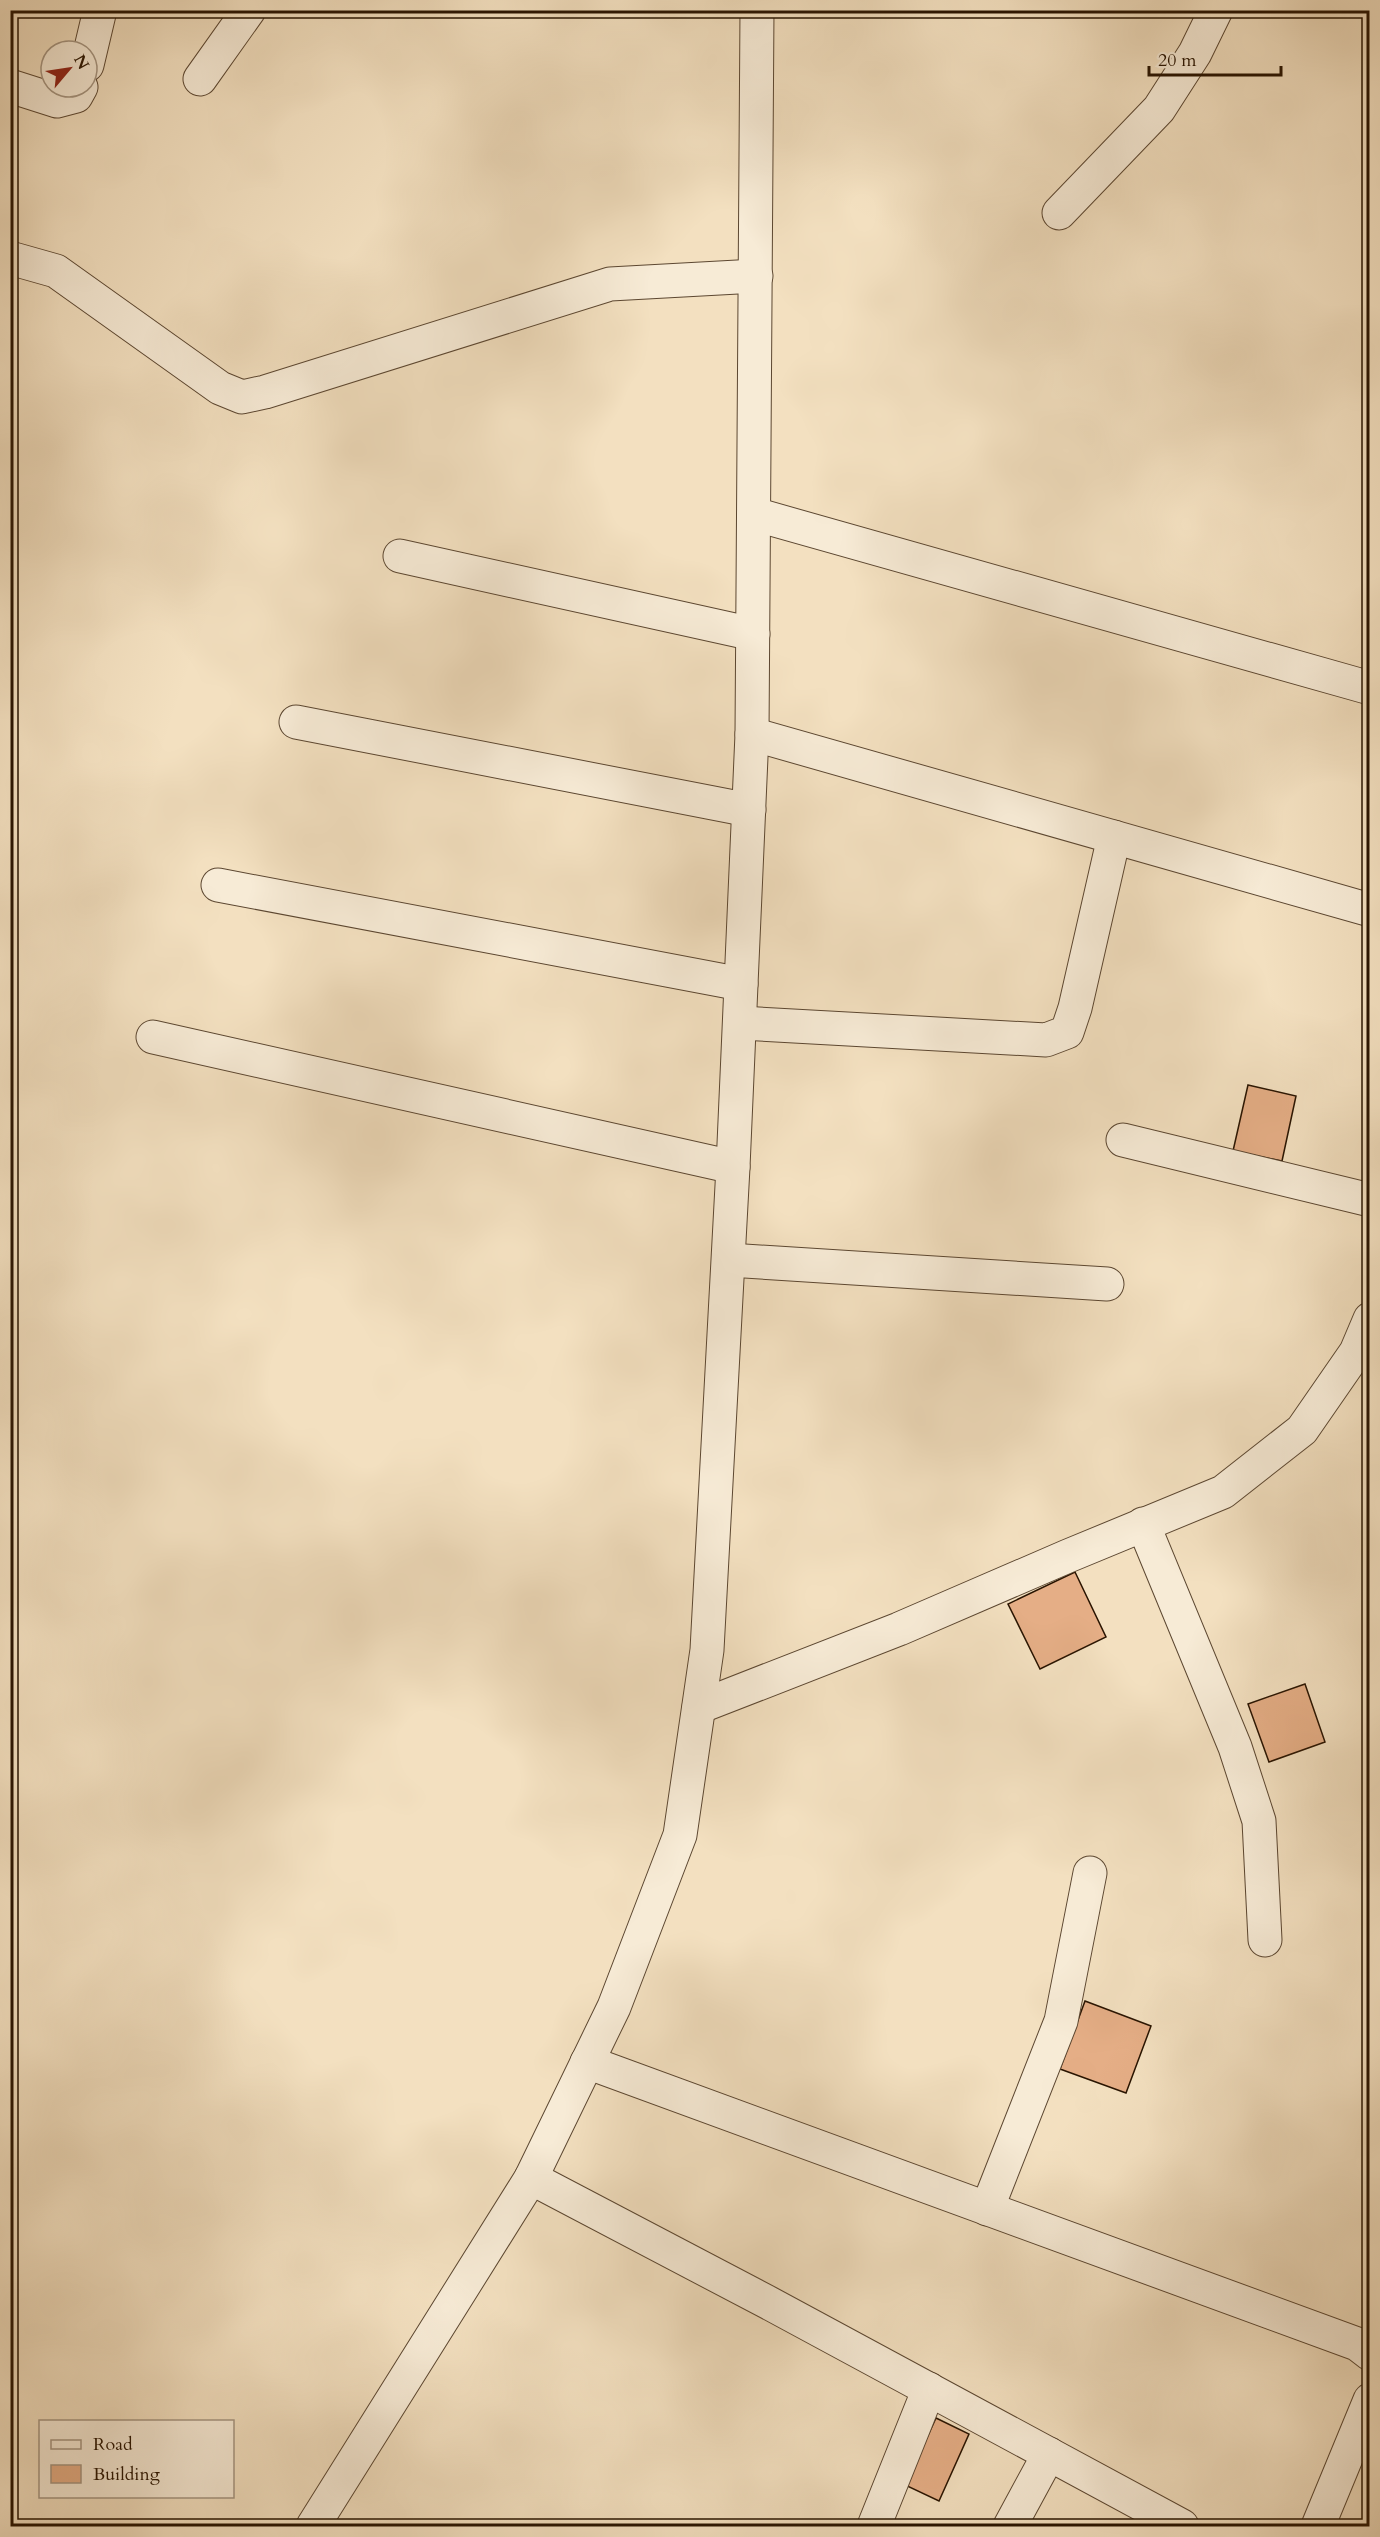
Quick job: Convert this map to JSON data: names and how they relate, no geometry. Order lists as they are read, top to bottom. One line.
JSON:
{"legend":["Road","Building"],"scale_bar":"20 m","north":"top right"}
